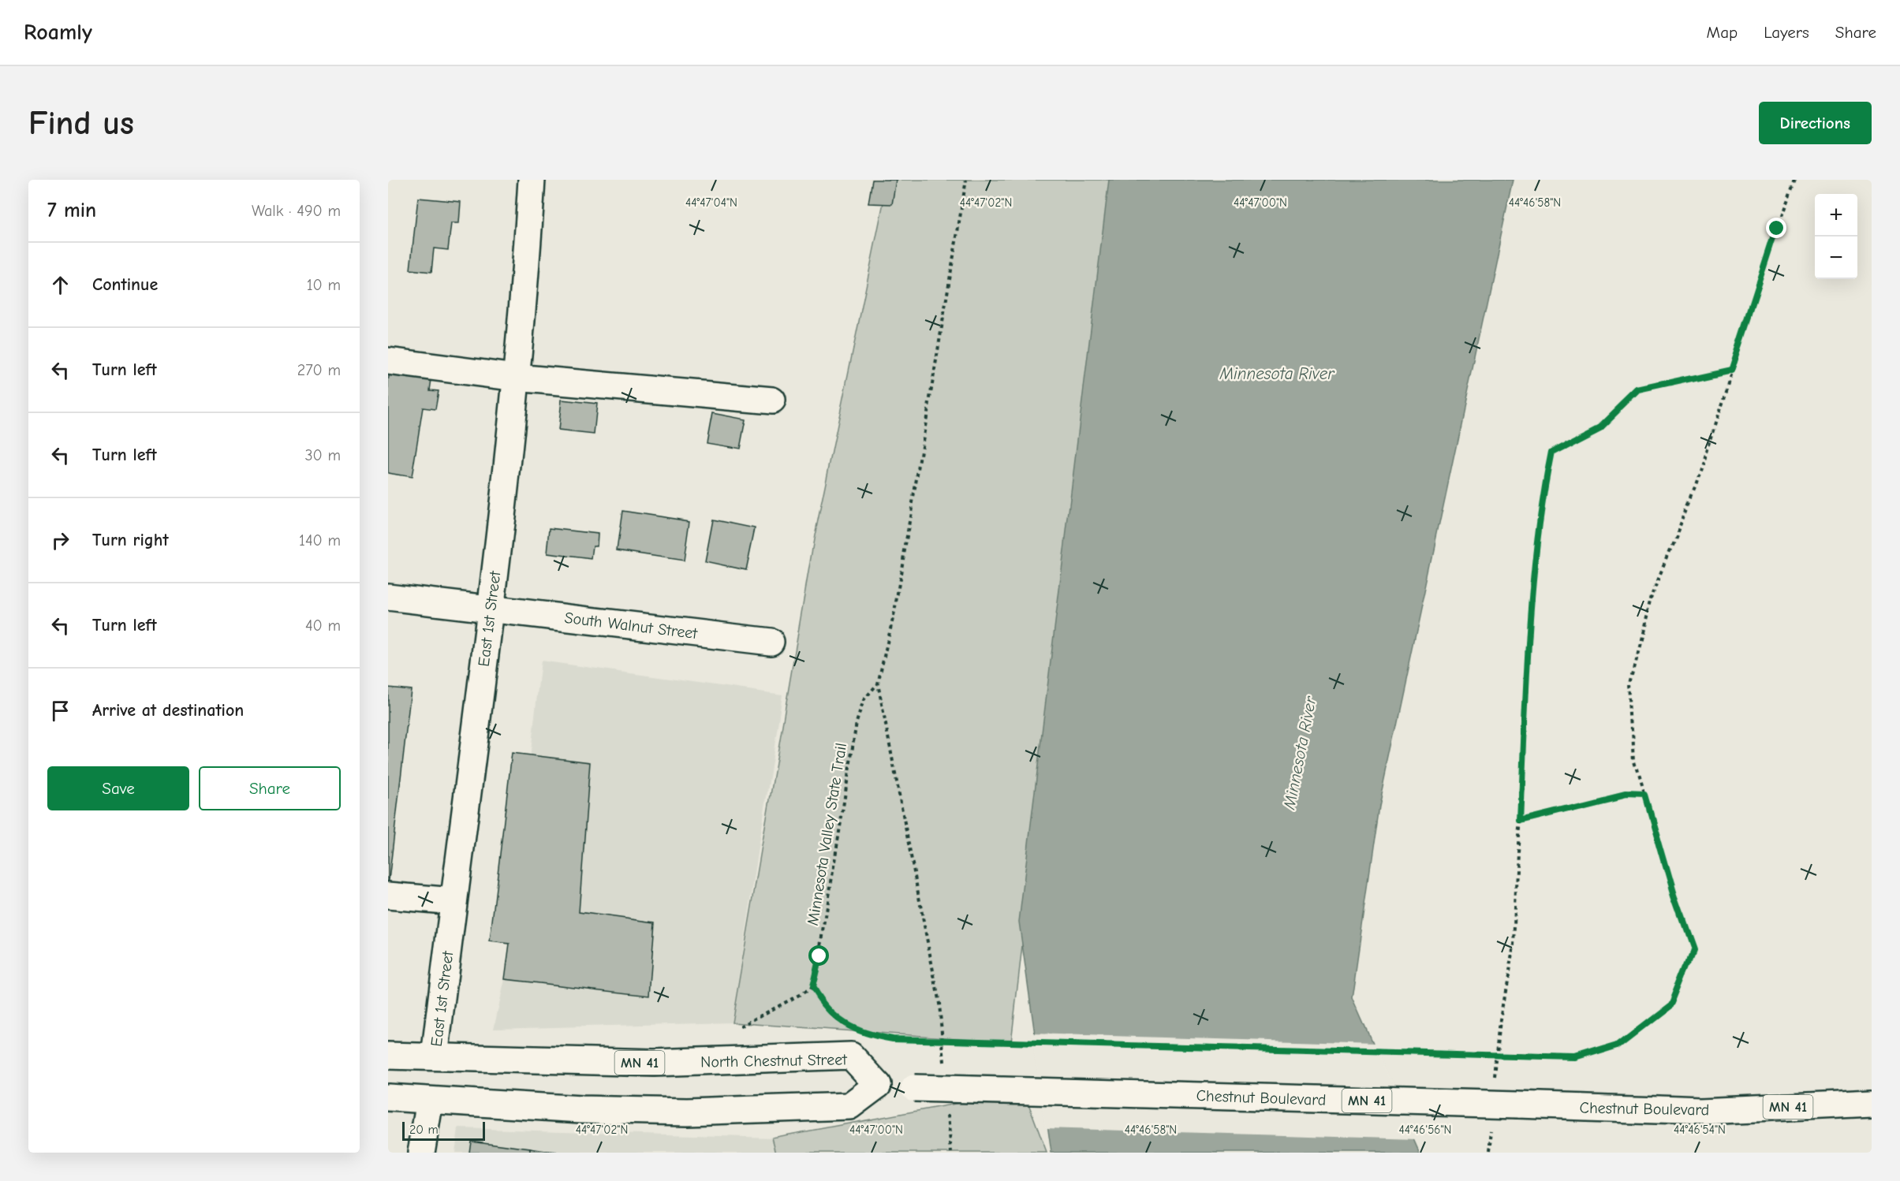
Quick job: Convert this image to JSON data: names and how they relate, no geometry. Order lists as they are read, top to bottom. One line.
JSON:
{"streets":{"main road":["East 1st Street","South Walnut Street","North Chestnut Street","MN 41","Chestnut Boulevard"],"path":["Minnesota Valley State Trail"]},"crossings":[["East 1st Street","South Walnut Street"],["East 1st Street","North Chestnut Street"],["North Chestnut Street","Chestnut Boulevard"]],"water":["Minnesota River"],"scale_bar":"20 m","page":{"header":"Roamly","nav":["Map","Layers","Share"],"buttons":["Directions",["Save","Share"]],"title":"Find us","heading":["7 min","Walk · 490 m"],"map_buttons":["+","−"],"list":[["Continue","10 m"],["Turn left","270 m"],["Turn left","30 m"],["Turn right","140 m"],["Turn left","40 m"],"Arrive at destination"],"scale":"20 m"},"coordinates":["44°47'04\"N","44°47'02\"N","44°47'00\"N","44°46'58\"N","44°46'56\"N","44°46'54\"N"]}
